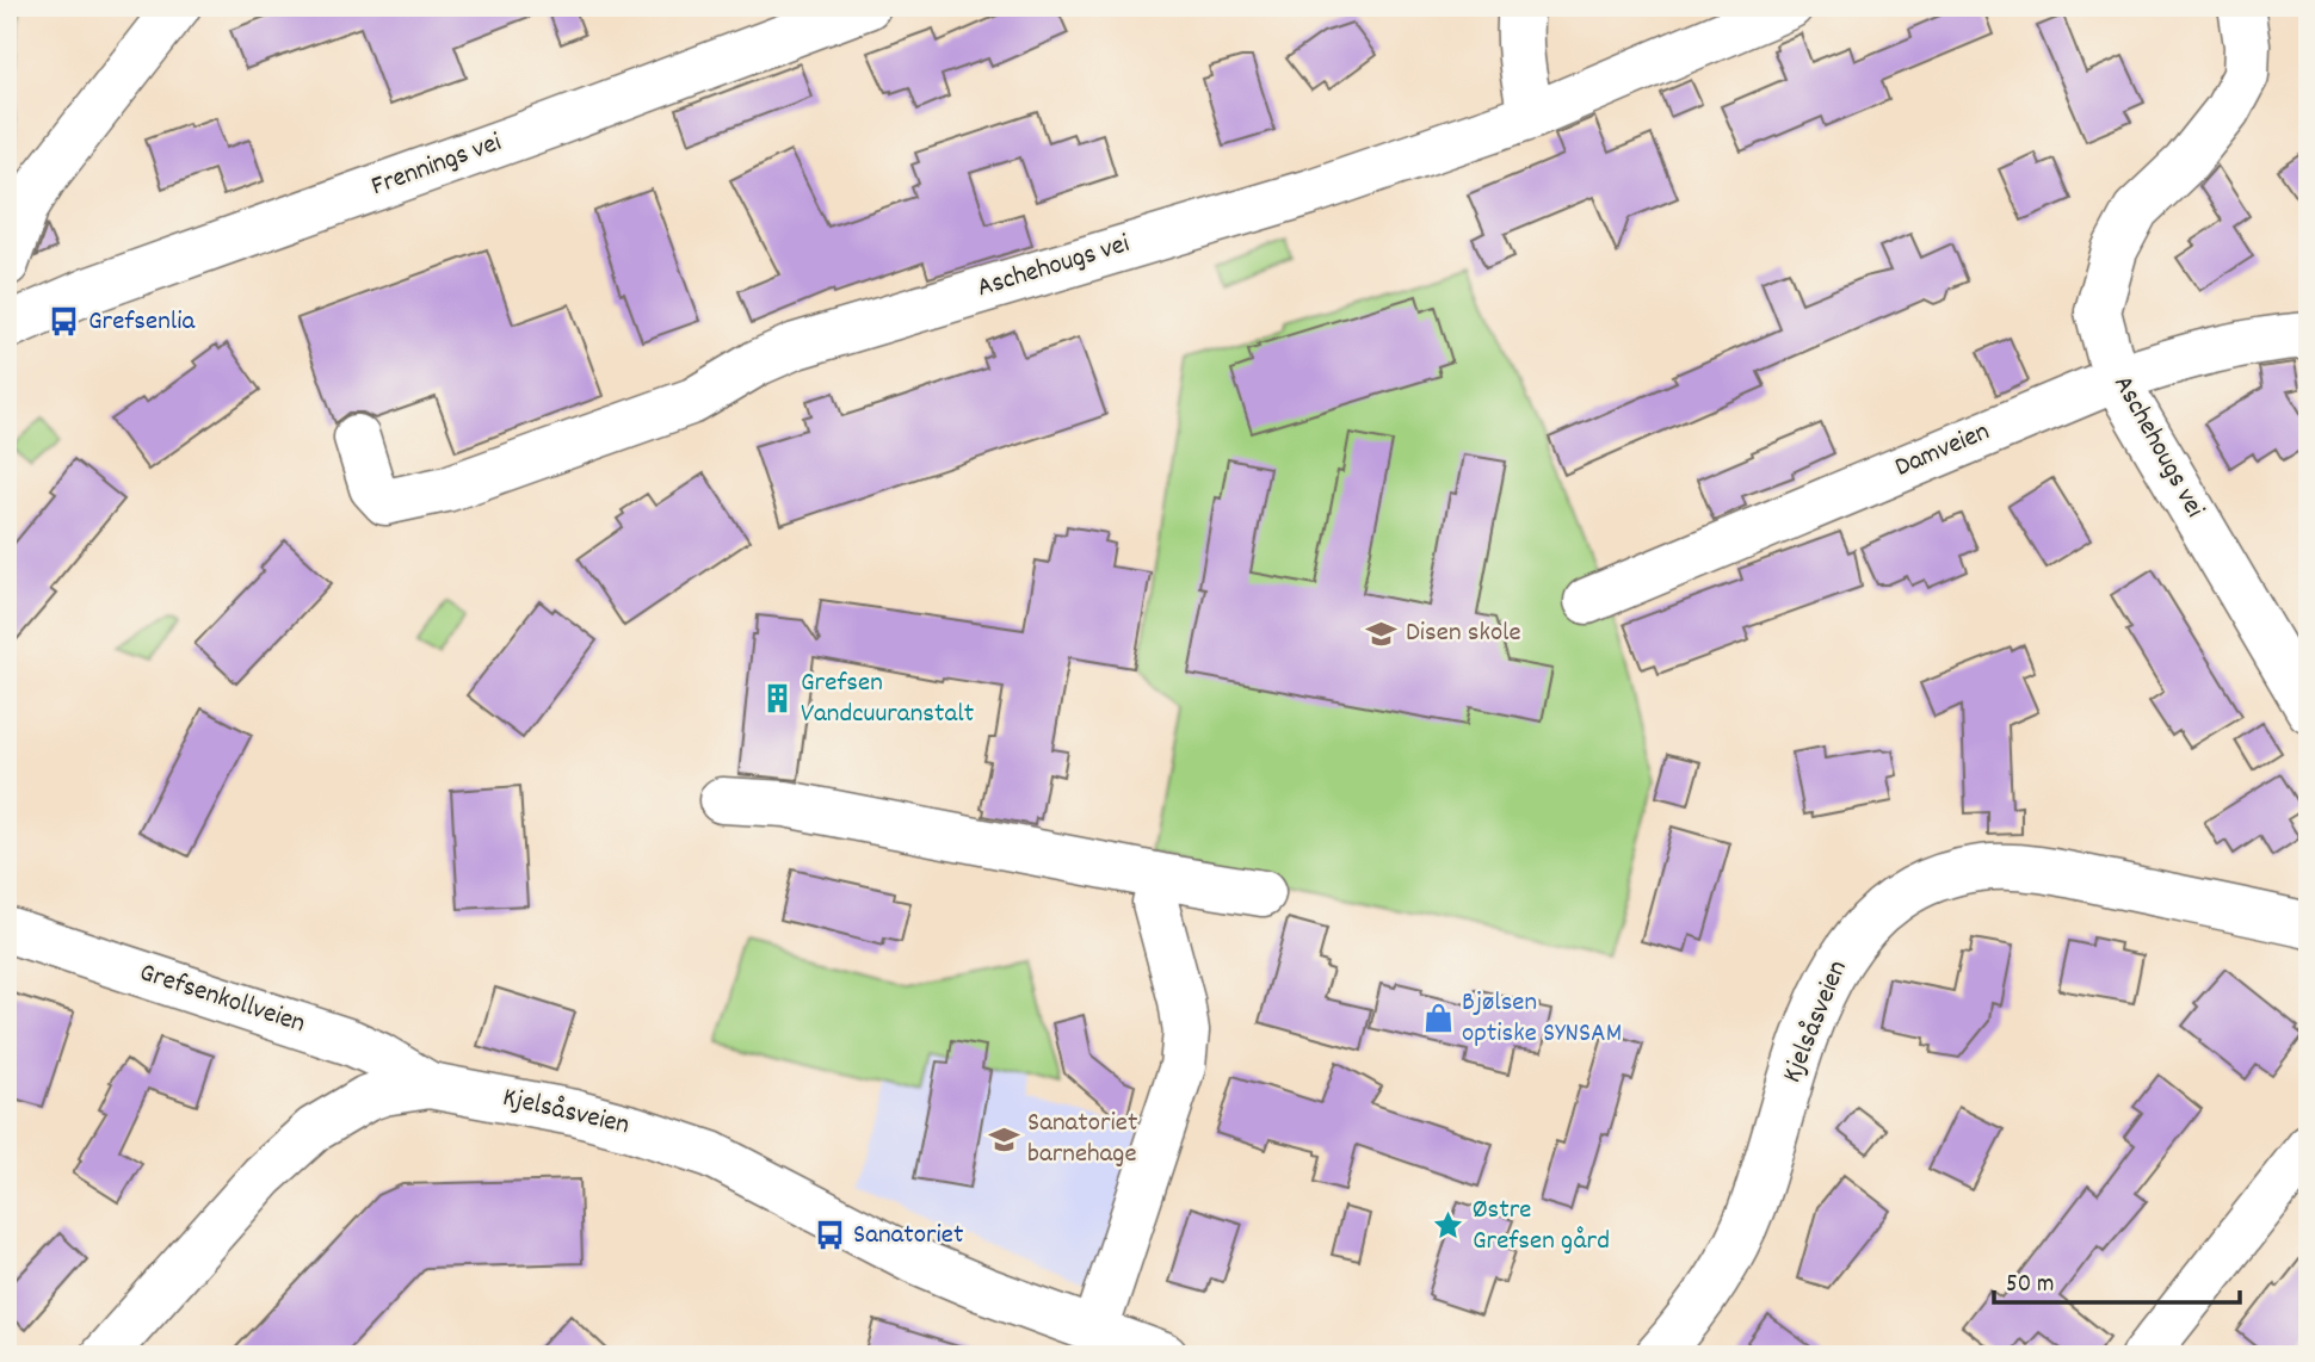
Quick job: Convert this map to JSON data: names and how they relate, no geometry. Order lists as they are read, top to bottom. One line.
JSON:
{"streets":{"street":["Frennings vei","Aschehougs vei","Damveien","Grefsenkollveien","Kjelsåsveien"]},"crossings":[["Aschehougs vei","Damveien"],["Grefsenkollveien","Kjelsåsveien"]],"places":{"bus stop":["Grefsenlia","Sanatoriet"],"school or university":["Disen skole","Sanatoriet barnehage"],"building":["Grefsen Vandcuuranstalt"],"shop":["Bjølsen optiske SYNSAM"],"place":["Østre Grefsen gård"]},"scale_bar":"50 m"}
